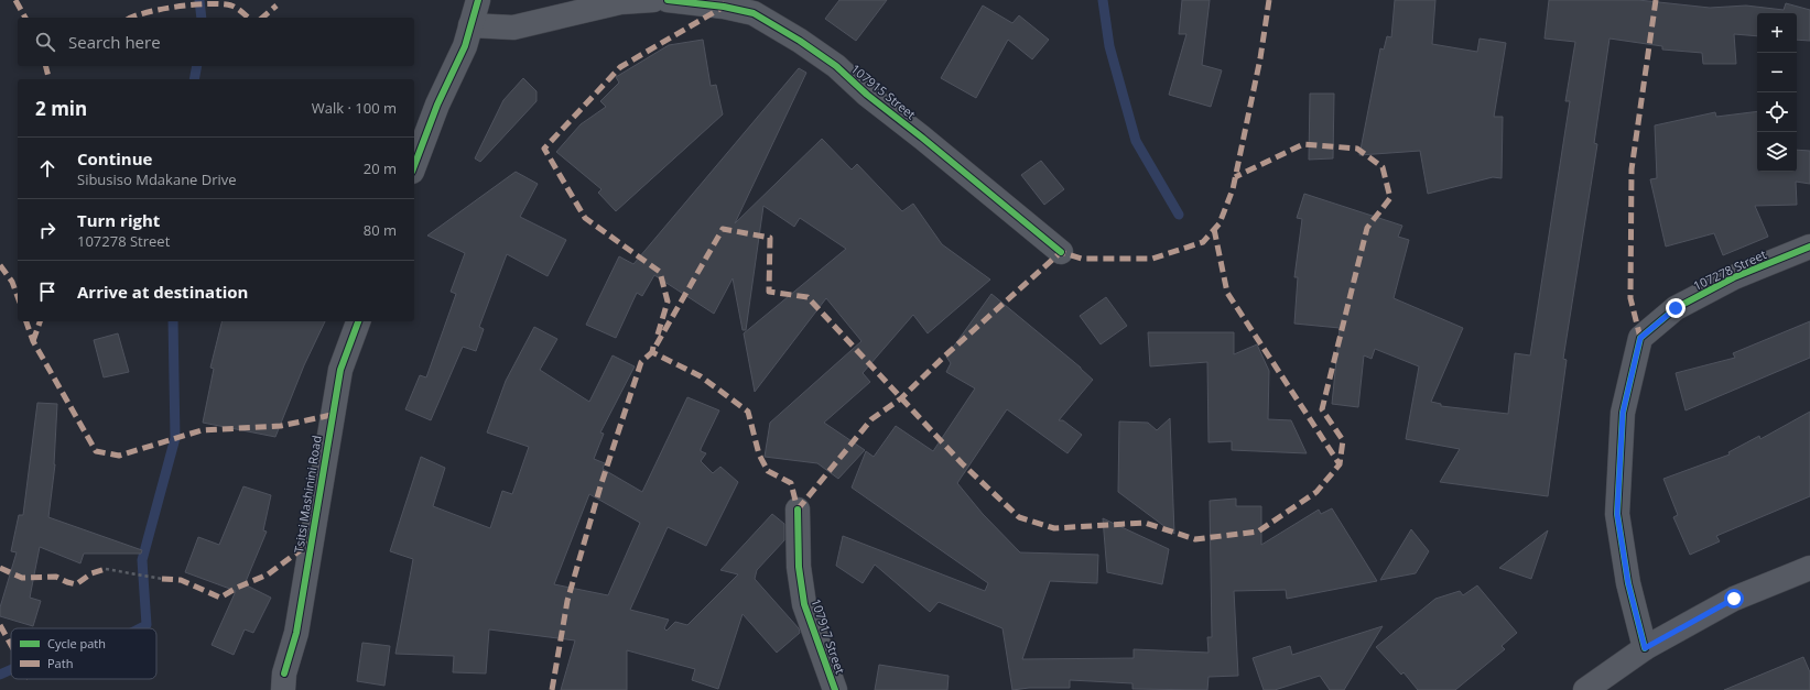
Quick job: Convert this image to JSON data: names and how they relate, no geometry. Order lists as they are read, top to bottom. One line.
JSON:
{"streets":{"street":["107915 Street","107278 Street","Tsitsi Mashinini Road","107917 Street"]},"legend":["Cycle path","Path"],"page":{"map_buttons":["+","−"],"search":"Search here","heading":["2 min","Walk · 100 m"],"list":[["Continue","Sibusiso Mdakane Drive","20 m"],["Turn right","107278 Street","80 m"],"Arrive at destination"]}}
